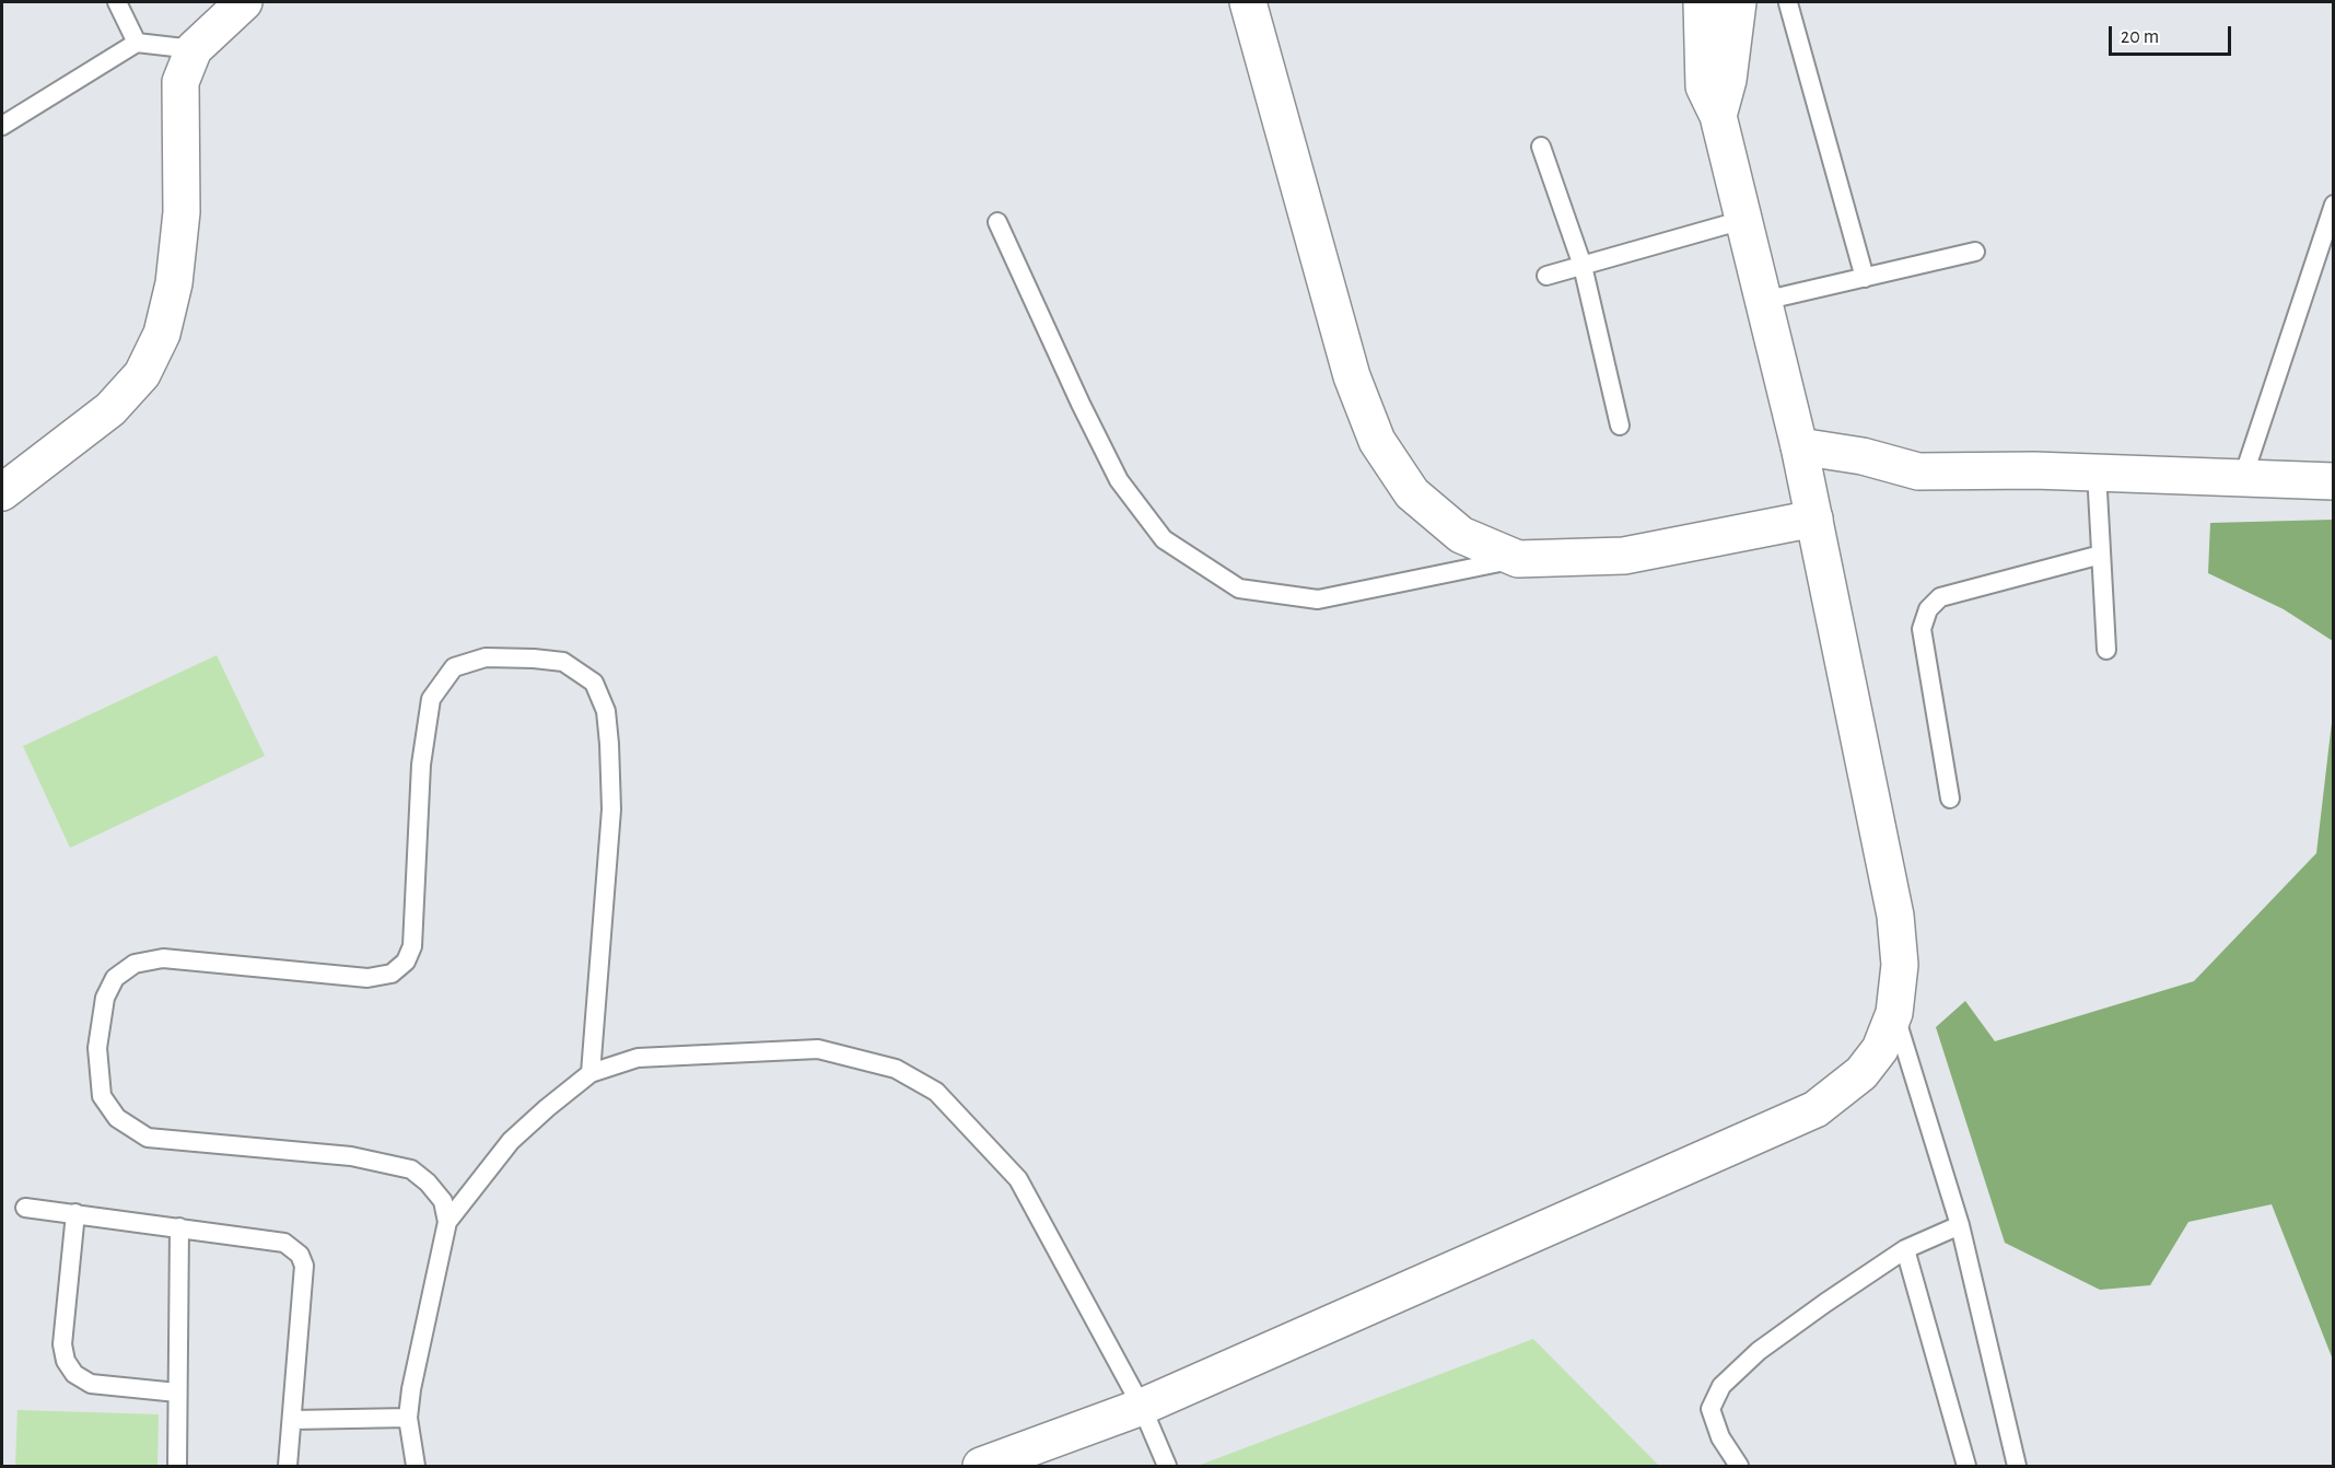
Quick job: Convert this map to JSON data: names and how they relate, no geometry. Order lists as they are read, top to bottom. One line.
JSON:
{"scale_bar":"20 m"}
